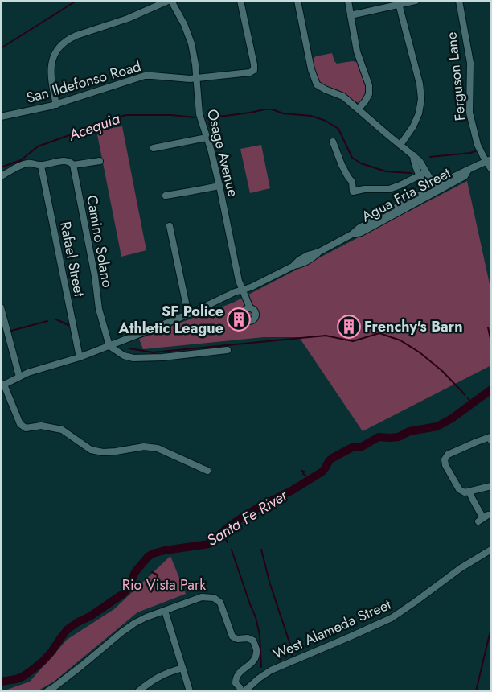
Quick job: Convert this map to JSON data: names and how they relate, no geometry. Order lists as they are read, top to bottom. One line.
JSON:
{"streets":{"street":["Ferguson Lane","San Ildefonso Road","Osage Avenue","Agua Fria Street","Camino Solano","Rafael Street","West Alameda Street"]},"crossings":[["Ferguson Lane","Agua Fria Street"],["San Ildefonso Road","Osage Avenue"],["Osage Avenue","Agua Fria Street"],["Agua Fria Street","Camino Solano"],["Agua Fria Street","Rafael Street"]],"water":["Acequia","Santa Fe River"],"parks":["Rio Vista Park"],"places":{"building":["SF Police Athletic League","Frenchy's Barn"]}}
